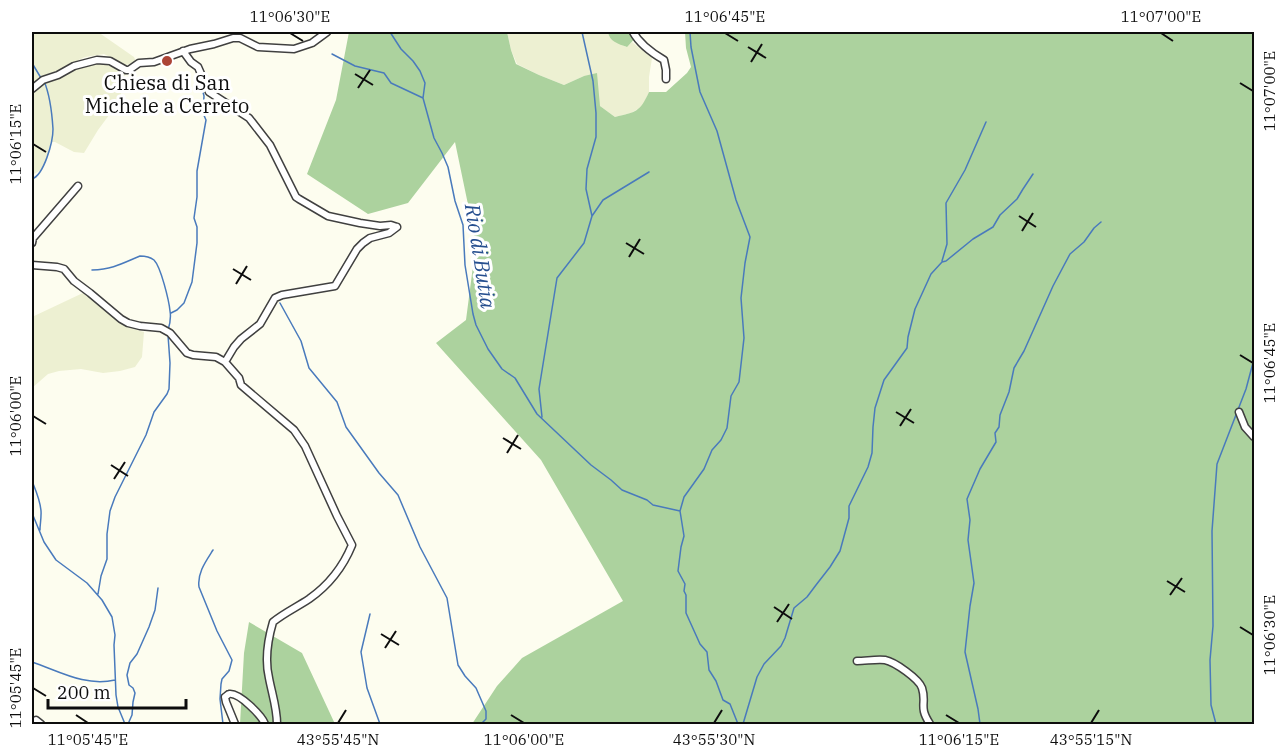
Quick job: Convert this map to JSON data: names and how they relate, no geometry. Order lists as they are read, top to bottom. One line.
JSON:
{"water":["Rio di Butia"],"places":["Chiesa di San Michele a Cerreto"],"scale_bar":"200 m","coordinates":["11°06'30\"E","11°06'45\"E","11°07'00\"E","11°06'15\"E","11°06'00\"E","11°05'45\"E","43°55'45\"N","43°55'30\"N","43°55'15\"N"]}
